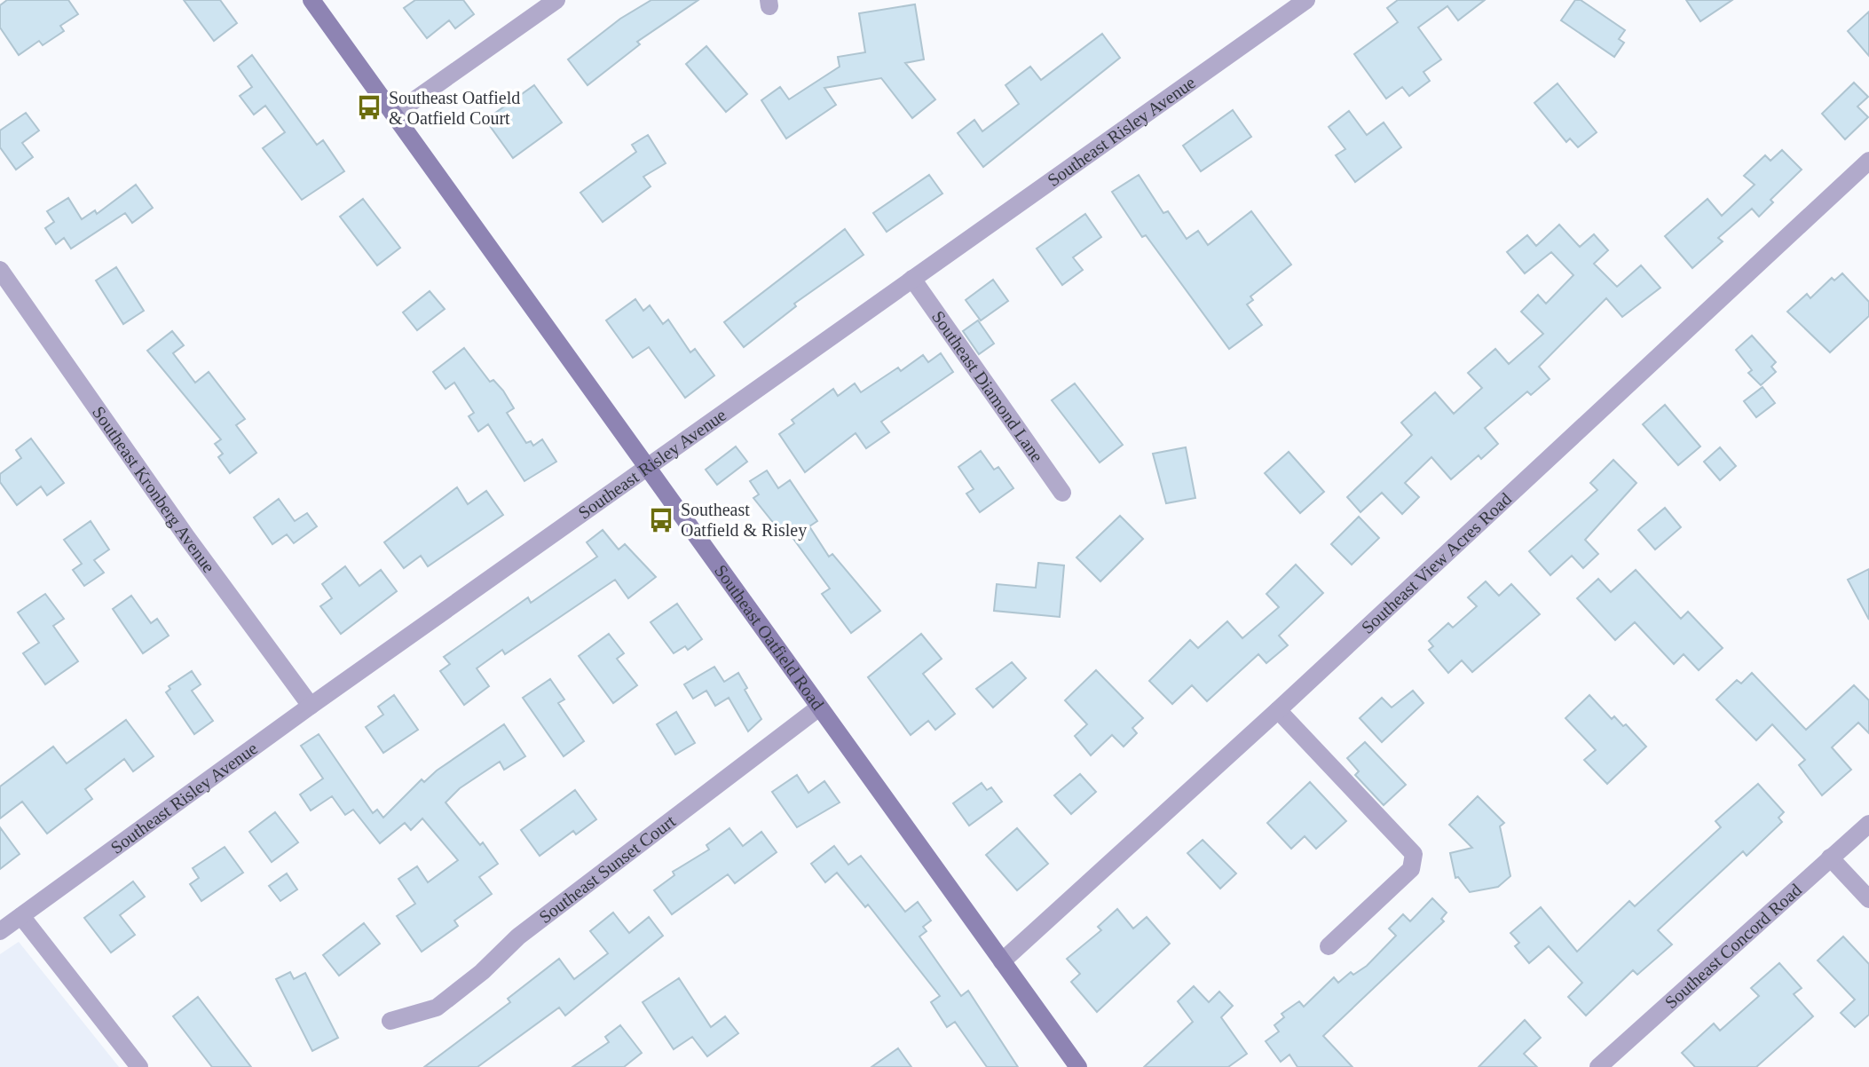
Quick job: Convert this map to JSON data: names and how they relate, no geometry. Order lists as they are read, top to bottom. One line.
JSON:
{"streets":{"main road":["Southeast Oatfield Road"],"street":["Southeast Risley Avenue","Southeast Diamond Lane","Southeast Kronberg Avenue","Southeast View Acres Road","Southeast Sunset Court","Southeast Concord Road"]},"crossings":[["Southeast Risley Avenue","Southeast Diamond Lane"],["Southeast Risley Avenue","Southeast Kronberg Avenue"],["Southeast Risley Avenue","Southeast Oatfield Road"],["Southeast View Acres Road","Southeast Oatfield Road"],["Southeast Oatfield Road","Southeast Sunset Court"]],"places":{"bus stop":["Southeast Oatfield & Oatfield Court","Southeast Oatfield & Risley"]}}
